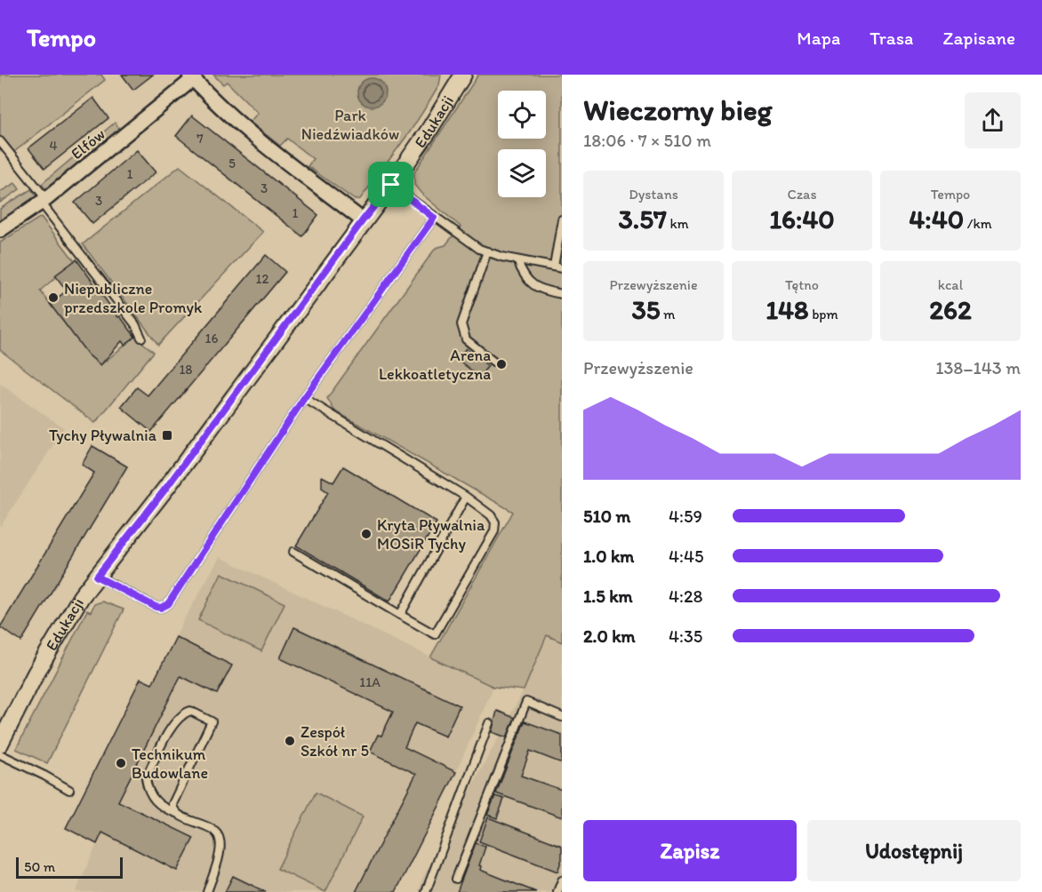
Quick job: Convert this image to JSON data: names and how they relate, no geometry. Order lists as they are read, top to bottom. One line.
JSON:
{"streets":{"street":["Edukacji","Elfów"]},"parks":["Park Niedźwiadków"],"places":{"other":["Niepubliczne przedszkole Promyk","Arena Lekkoatletyczna","Kryta Pływalnia MOSiR Tychy","Zespół Szkół nr 5","Technikum Budowlane"],"transit":["Tychy Pływalnia"]},"house_numbers":["7","4","5","1","3","3","1","12","16","18","11A"],"scale_bar":"50 m","page":{"header":"Tempo","nav":["Mapa","Trasa","Zapisane"],"heading":["Wieczorny bieg","18:06 · 7 × 510 m"],"stats":[["Dystans","3.57 km"],["Czas","16:40"],["Tempo","4:40 /km"],["Przewyższenie","35 m"],["Tętno","148 bpm"],["kcal","262"]],"chart":["Przewyższenie","138–143 m"],"list":[{"name":"510 m","note":"4:59"},{"name":"1.0 km","note":"4:45"},{"name":"1.5 km","note":"4:28"},{"name":"2.0 km","note":"4:35"}],"buttons":["Zapisz","Udostępnij"],"scale":"50 m"}}
